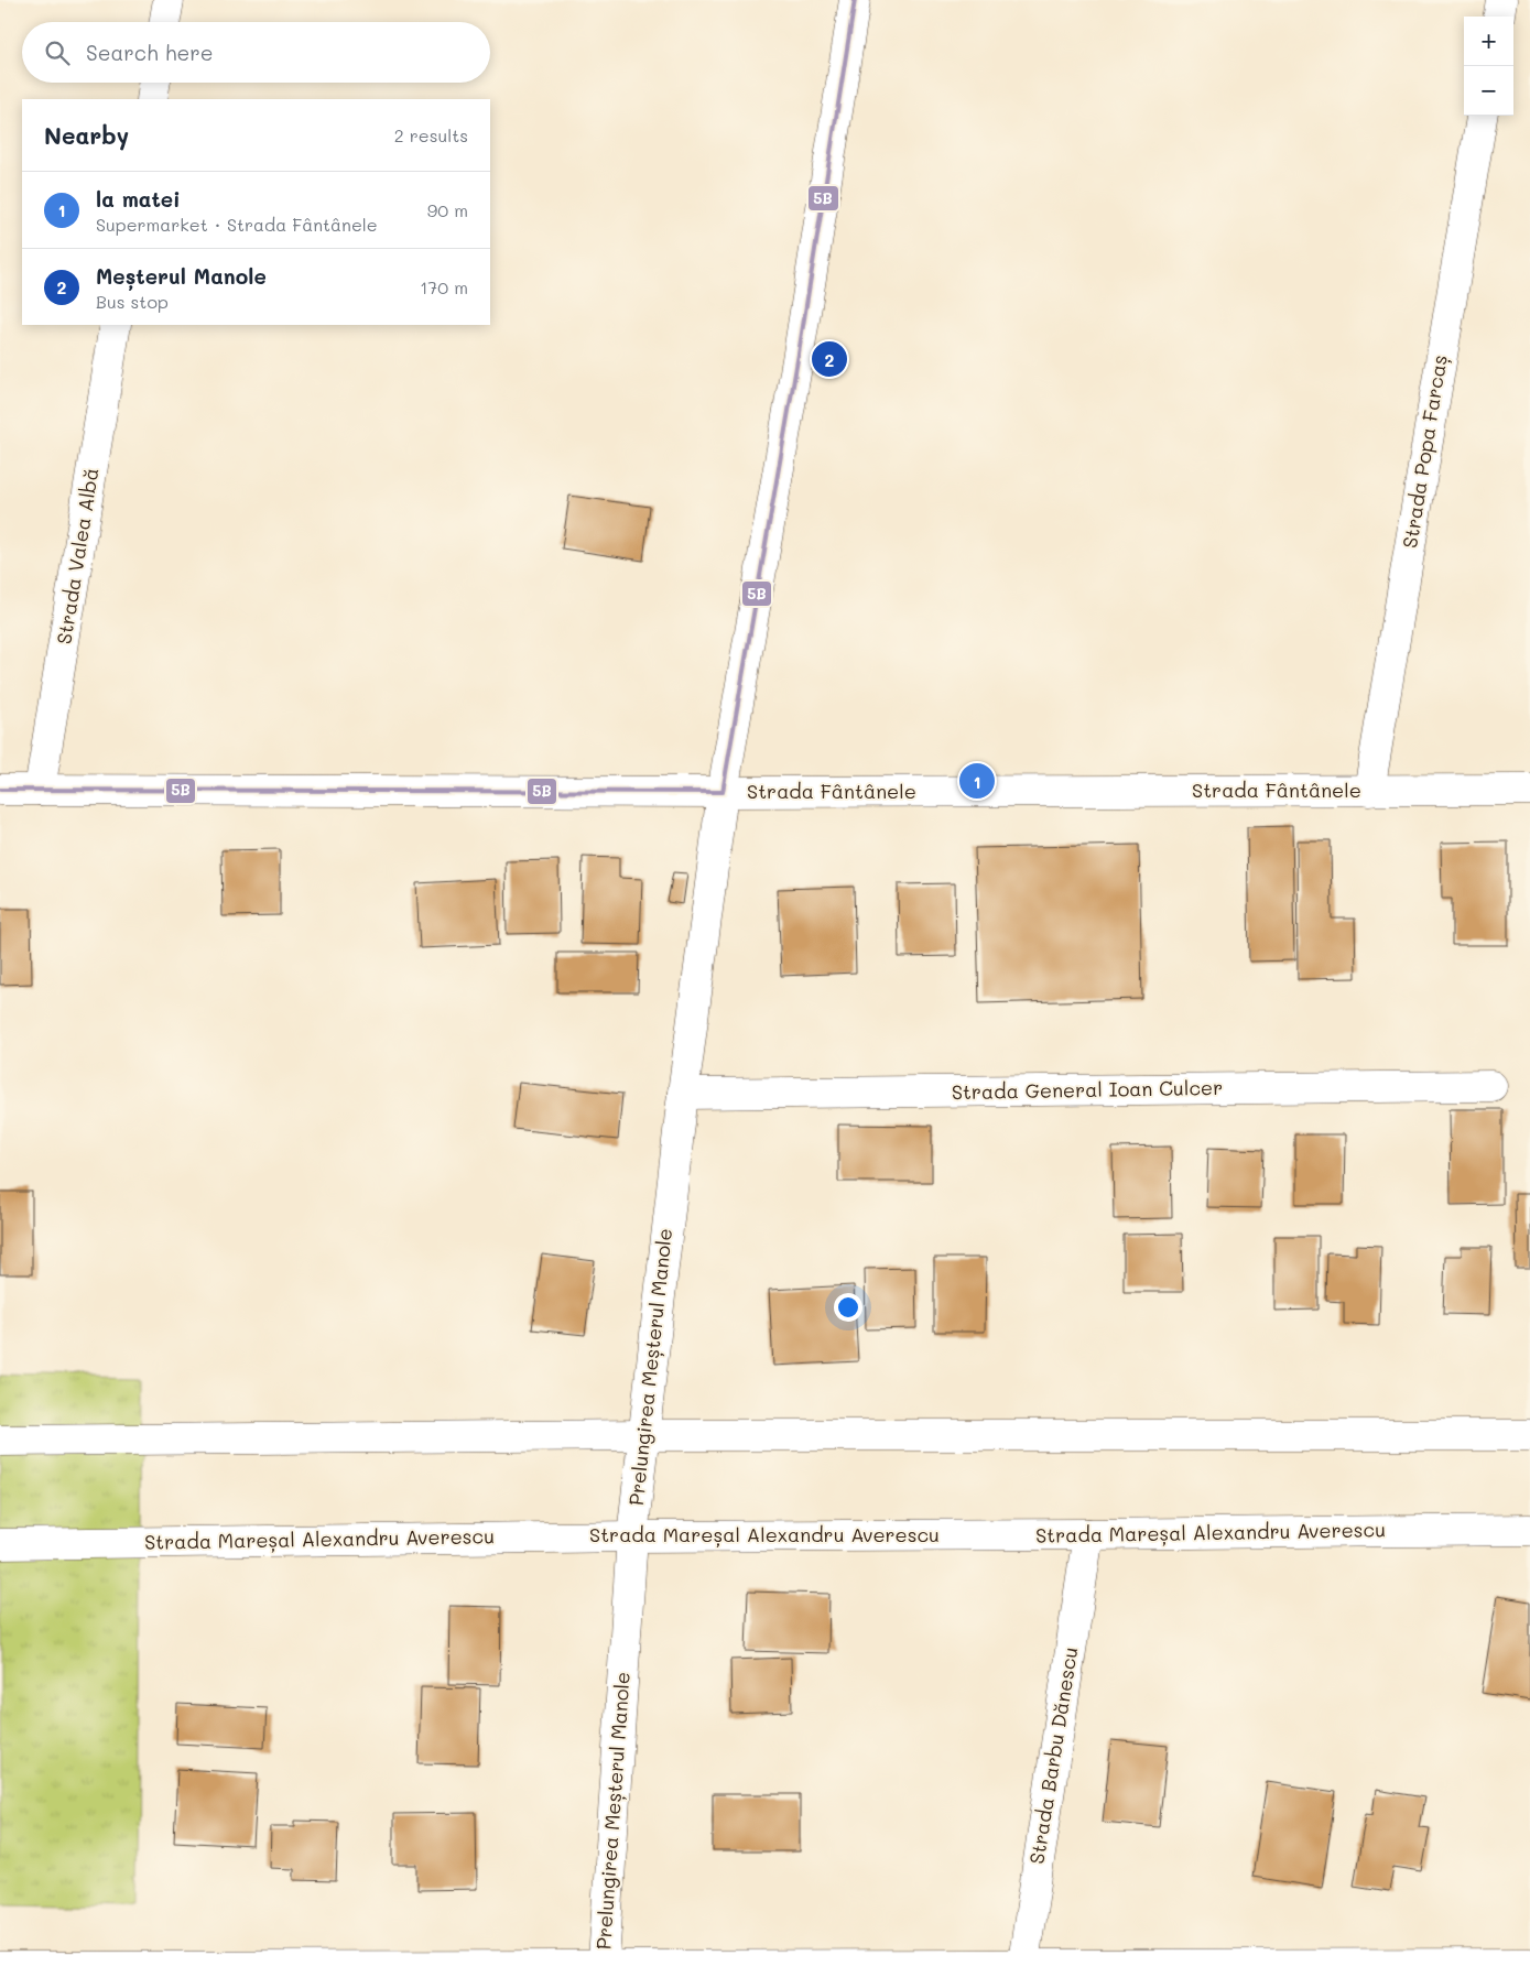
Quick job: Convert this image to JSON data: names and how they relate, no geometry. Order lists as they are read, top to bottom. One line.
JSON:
{"streets":{"street":["Strada Popa Farcaș","Strada Valea Albă","Strada Fântânele","Strada General Ioan Culcer","Prelungirea Meșterul Manole","Strada Mareșal Alexandru Averescu","Strada Barbu Dănescu"]},"crossings":[["Strada Popa Farcaș","Strada Fântânele"],["Strada Valea Albă","Strada Fântânele"],["Strada Fântânele","Prelungirea Meșterul Manole"],["Strada General Ioan Culcer","Prelungirea Meșterul Manole"],["Prelungirea Meșterul Manole","Strada Mareșal Alexandru Averescu"],["Strada Mareșal Alexandru Averescu","Strada Barbu Dănescu"]],"lines":["transit line 5B"],"page":{"map_buttons":["+","−"],"search":"Search here","heading":["Nearby","2 results"],"list":[{"mark":"1","name":"la matei","note":"Supermarket · Strada Fântânele","value":"90 m"},{"mark":"2","name":"Meșterul Manole","note":"Bus stop","value":"170 m"}],"pins":["2","1"]}}
